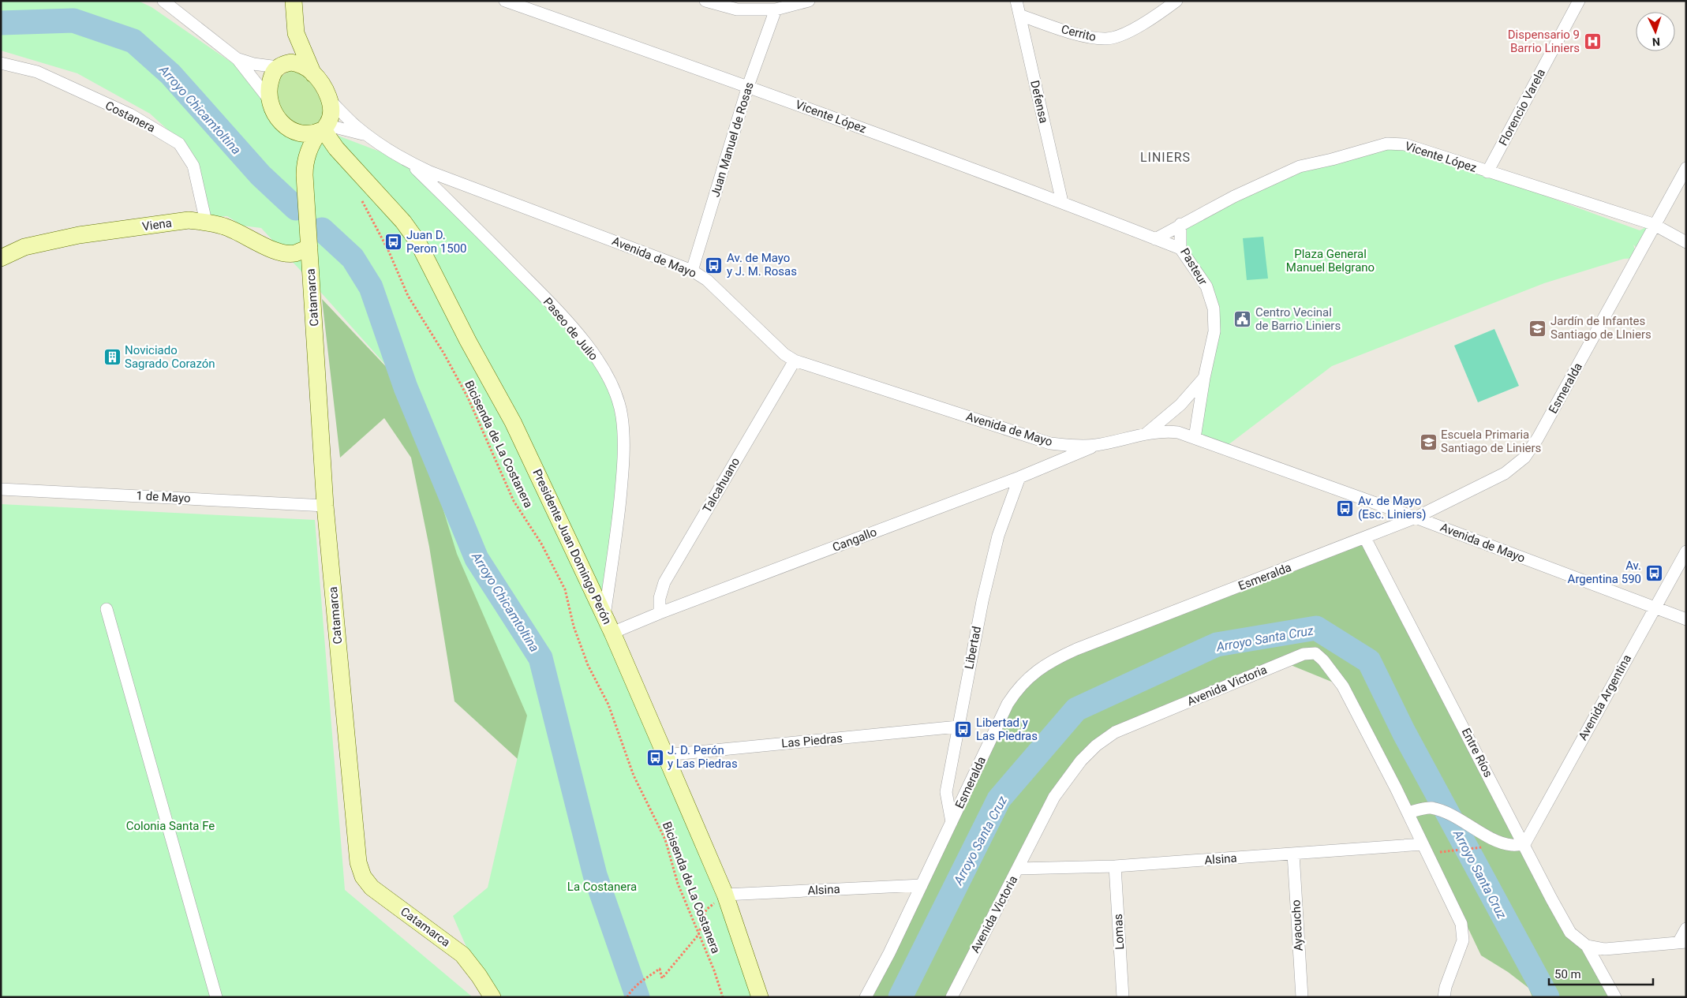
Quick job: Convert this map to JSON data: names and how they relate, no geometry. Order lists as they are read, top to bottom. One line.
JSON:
{"streets":{"street":["Cerrito","Defensa","Florencio Varela","Costanera","Vicente López","Juan Manuel de Rosas","Viena","Avenida de Mayo","Pasteur","Catamarca","Paseo de Julio","Esmeralda","Talcahuano","1 de Mayo","Cangallo","Presidente Juan Domingo Perón","Libertad","Avenida Victoria","Avenida Argentina","Las Piedras","Entre Ríos","Alsina","Ayacucho","Lomas"],"path":["Bicisenda de La Costanera"]},"crossings":[["Cerrito","Defensa"],["Defensa","Vicente López"],["Florencio Varela","Vicente López"],["Costanera","Viena"],["Vicente López","Juan Manuel de Rosas"],["Vicente López","Pasteur"],["Vicente López","Esmeralda"],["Juan Manuel de Rosas","Avenida de Mayo"],["Viena","Catamarca"],["Avenida de Mayo","Pasteur"],["Avenida de Mayo","Catamarca"],["Avenida de Mayo","Paseo de Julio"],["Avenida de Mayo","Esmeralda"],["Avenida de Mayo","Talcahuano"],["Avenida de Mayo","Cangallo"],["Avenida de Mayo","Presidente Juan Domingo Perón"],["Avenida de Mayo","Avenida Argentina"],["Catamarca","1 de Mayo"],["Catamarca","Presidente Juan Domingo Perón"],["Paseo de Julio","Presidente Juan Domingo Perón"],["Esmeralda","Libertad"],["Esmeralda","Entre Ríos"],["Esmeralda","Alsina"],["Talcahuano","Cangallo"],["Cangallo","Presidente Juan Domingo Perón"],["Cangallo","Libertad"],["Presidente Juan Domingo Perón","Las Piedras"],["Presidente Juan Domingo Perón","Alsina"],["Libertad","Las Piedras"],["Avenida Victoria","Alsina"],["Avenida Argentina","Entre Ríos"],["Alsina","Ayacucho"],["Alsina","Lomas"]],"districts":["LINIERS"],"water":["Arroyo Chicamtoltina","Arroyo Santa Cruz"],"parks":["Plaza General Manuel Belgrano","Colonia Santa Fe","La Costanera"],"places":{"hospital":["Dispensario 9 Barrio Liniers"],"bus stop":["Juan D. Peron 1500","Av. de Mayo y J. M. Rosas","Av. de Mayo (Esc. Liniers)","Av. Argentina 590","Libertad y Las Piedras","J. D. Perón y Las Piedras"],"public building":["Centro Vecinal de Barrio Liniers"],"school or university":["Jardín de Infantes Santiago de LIniers","Escuela Primaria Santiago de Liniers"],"building":["Noviciado Sagrado Corazón"]},"scale_bar":"50 m","north":"bottom"}
